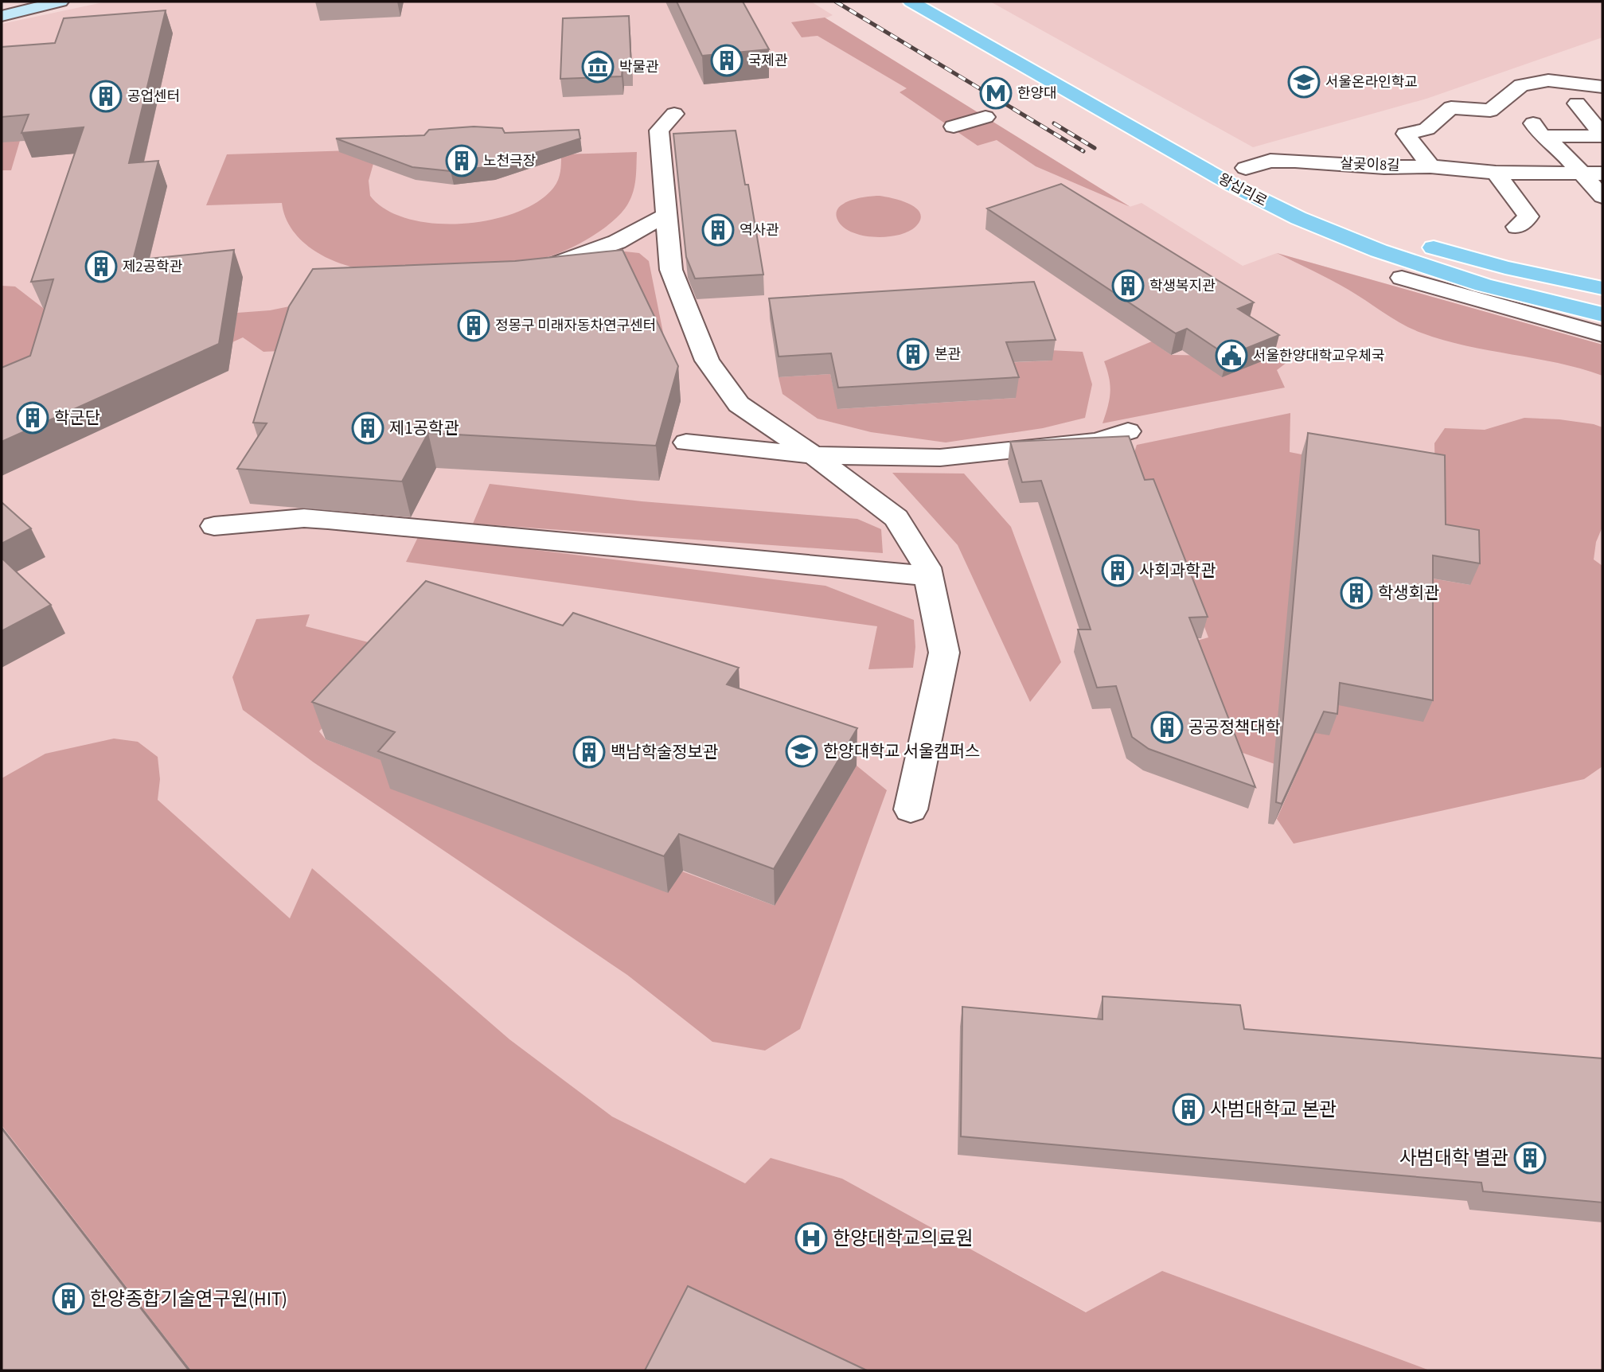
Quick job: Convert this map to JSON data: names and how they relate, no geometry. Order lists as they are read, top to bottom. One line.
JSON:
{"streets":{"main road":["왕십리로"],"street":["살곶이8길"]},"crossings":[["살곶이8길","왕십리로"]],"places":{"building":["국제관","공업센터","노천극장","역사관","제2공학관","학생복지관","정몽구 미래자동차연구센터","본관","학군단","제1공학관","사회과학관","학생회관","공공정책대학","백남학술정보관","사범대학교 본관","사범대학 별관","한양종합기술연구원(HIT)"],"museum":["박물관"],"school or university":["서울온라인학교","한양대학교 서울캠퍼스"],"metro station":["한양대"],"public building":["서울한양대학교우체국"],"hospital":["한양대학교의료원"]}}
